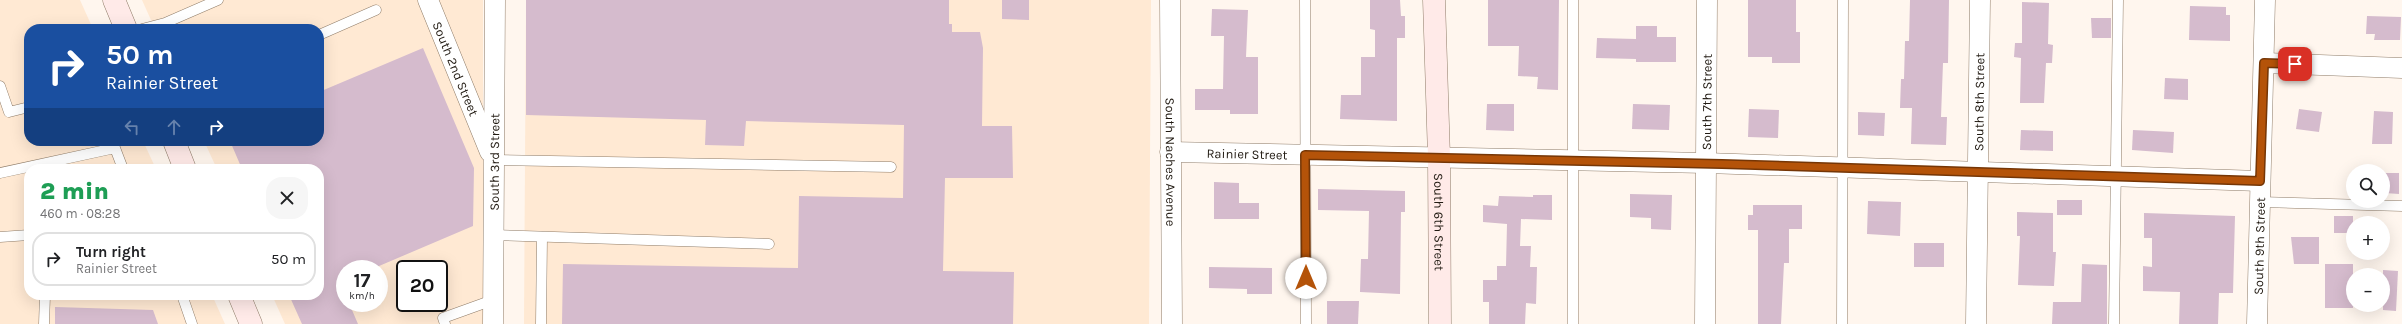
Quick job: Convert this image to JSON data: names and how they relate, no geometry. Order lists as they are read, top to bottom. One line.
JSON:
{"streets":{"street":["South 2nd Street","South 7th Street","South 8th Street","Rainier Street","South 3rd Street","South Naches Avenue","South 6th Street","South 9th Street"]},"crossings":[["South 2nd Street","South 3rd Street"],["South 7th Street","Rainier Street"],["South 8th Street","Rainier Street"],["Rainier Street","South Naches Avenue"],["Rainier Street","South 6th Street"],["Rainier Street","South 9th Street"]],"page":{"turn":["50 m","Rainier Street"],"map_buttons":["+","−"],"heading":["2 min","460 m · 08:28"],"list":[{"name":"Turn right","note":"Rainier Street","value":"50 m"}],"speed":"17 km/h","limit":"20"}}
